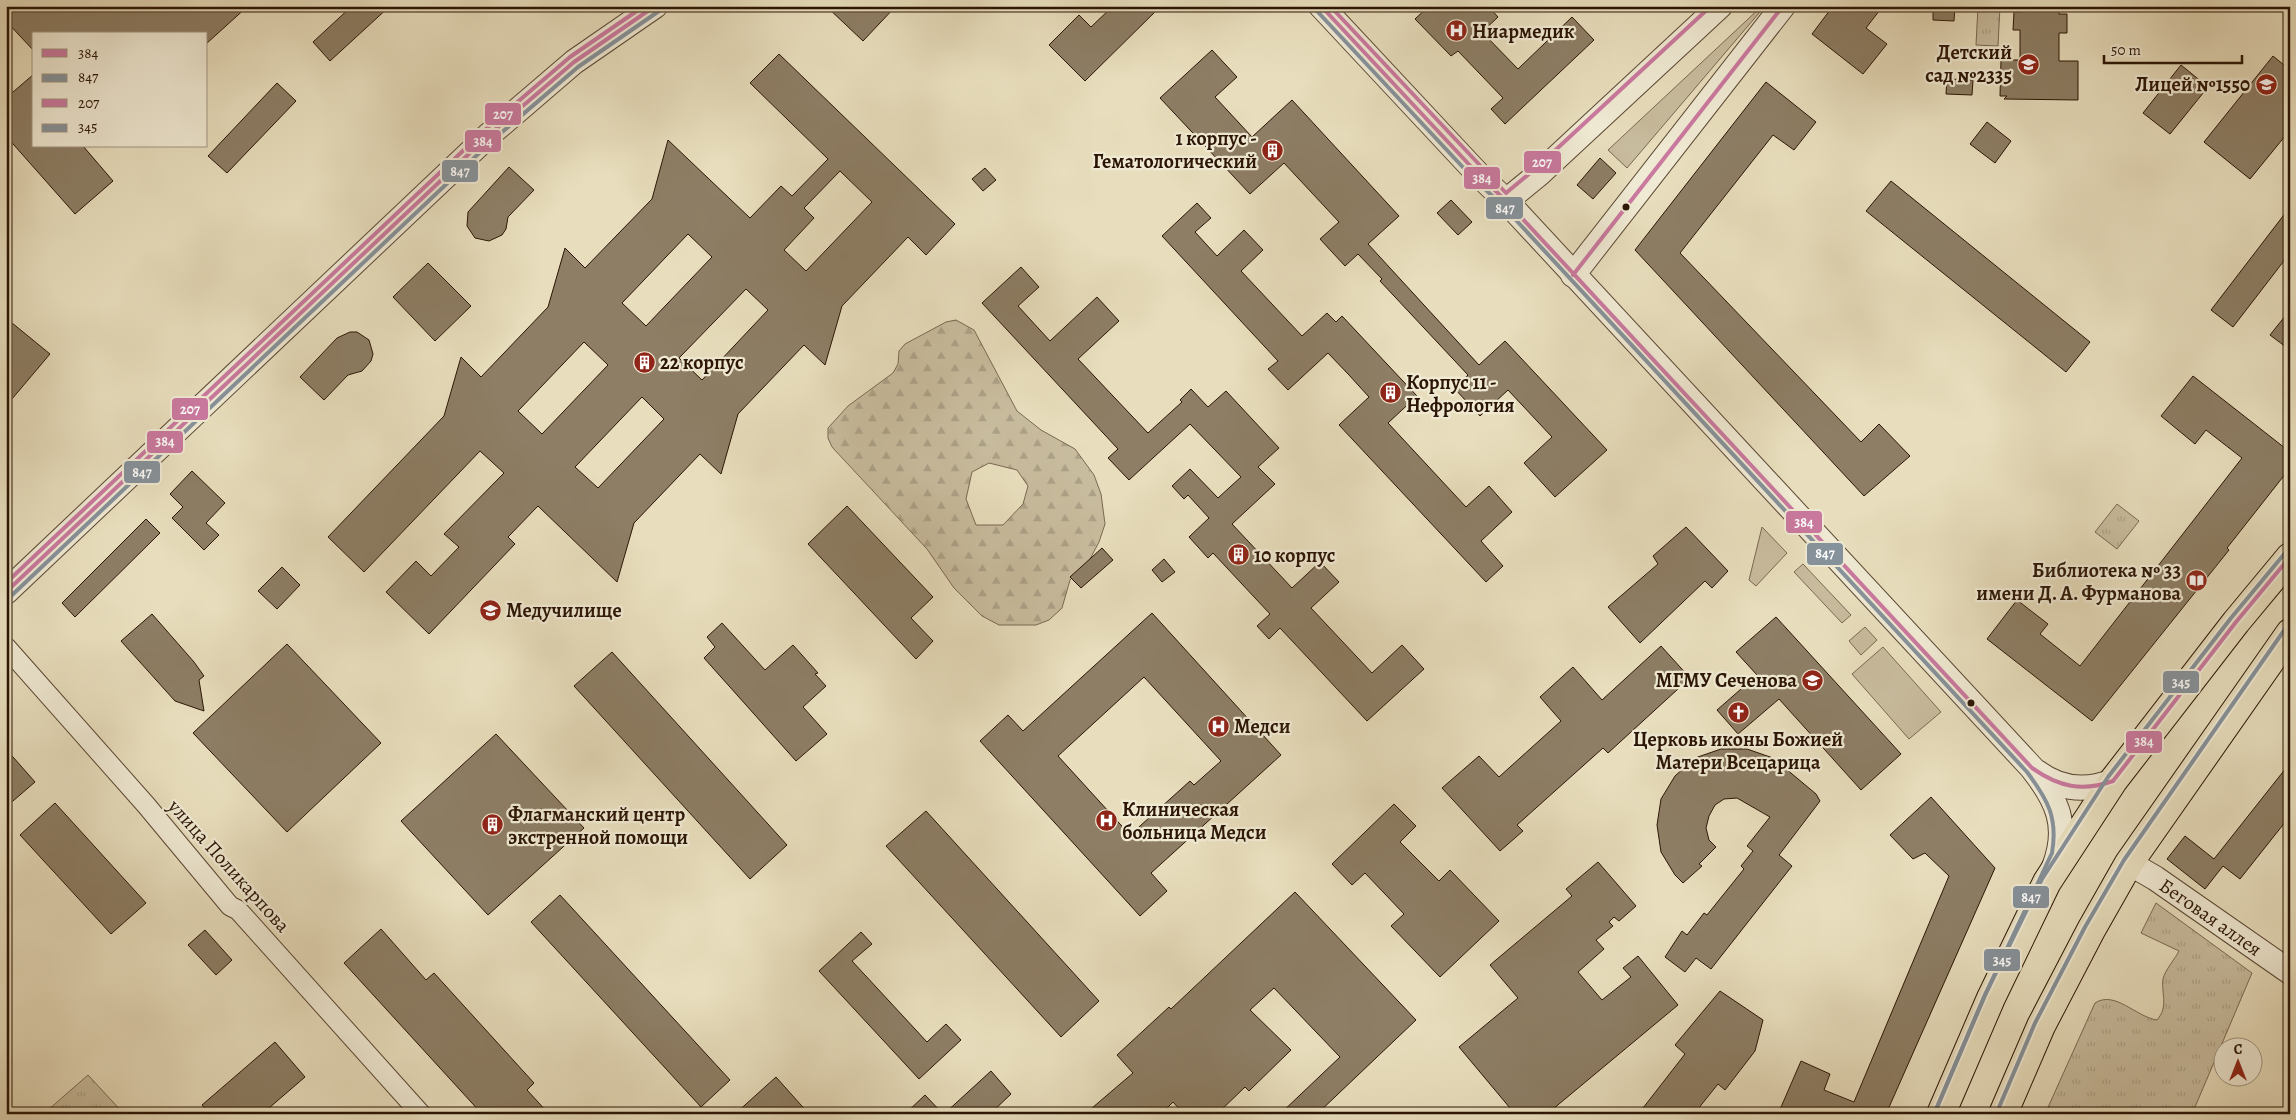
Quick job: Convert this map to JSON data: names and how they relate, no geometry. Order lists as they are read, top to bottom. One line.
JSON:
{"streets":{"street":["улица Поликарпова","Беговая аллея"]},"places":{"hospital":["Ниармедик","Медси","Клиническая больница Медси"],"school or university":["Детский сад №2335","Лицей №1550","Медучилище","МГМУ Сеченова"],"building":["1 корпус - Гематологический","22 корпус","Корпус 11 - Нефрология","10 корпус","Флагманский центр экстренной помощи"],"library":["Библиотека № 33 имени Д. А. Фурманова"],"church":["Церковь иконы Божией Матери Всецарица"]},"lines":["transit line 384","transit line 207","transit line 847","transit line 345"],"legend":["384","847","207","345"],"scale_bar":"50 m","north":"top"}
